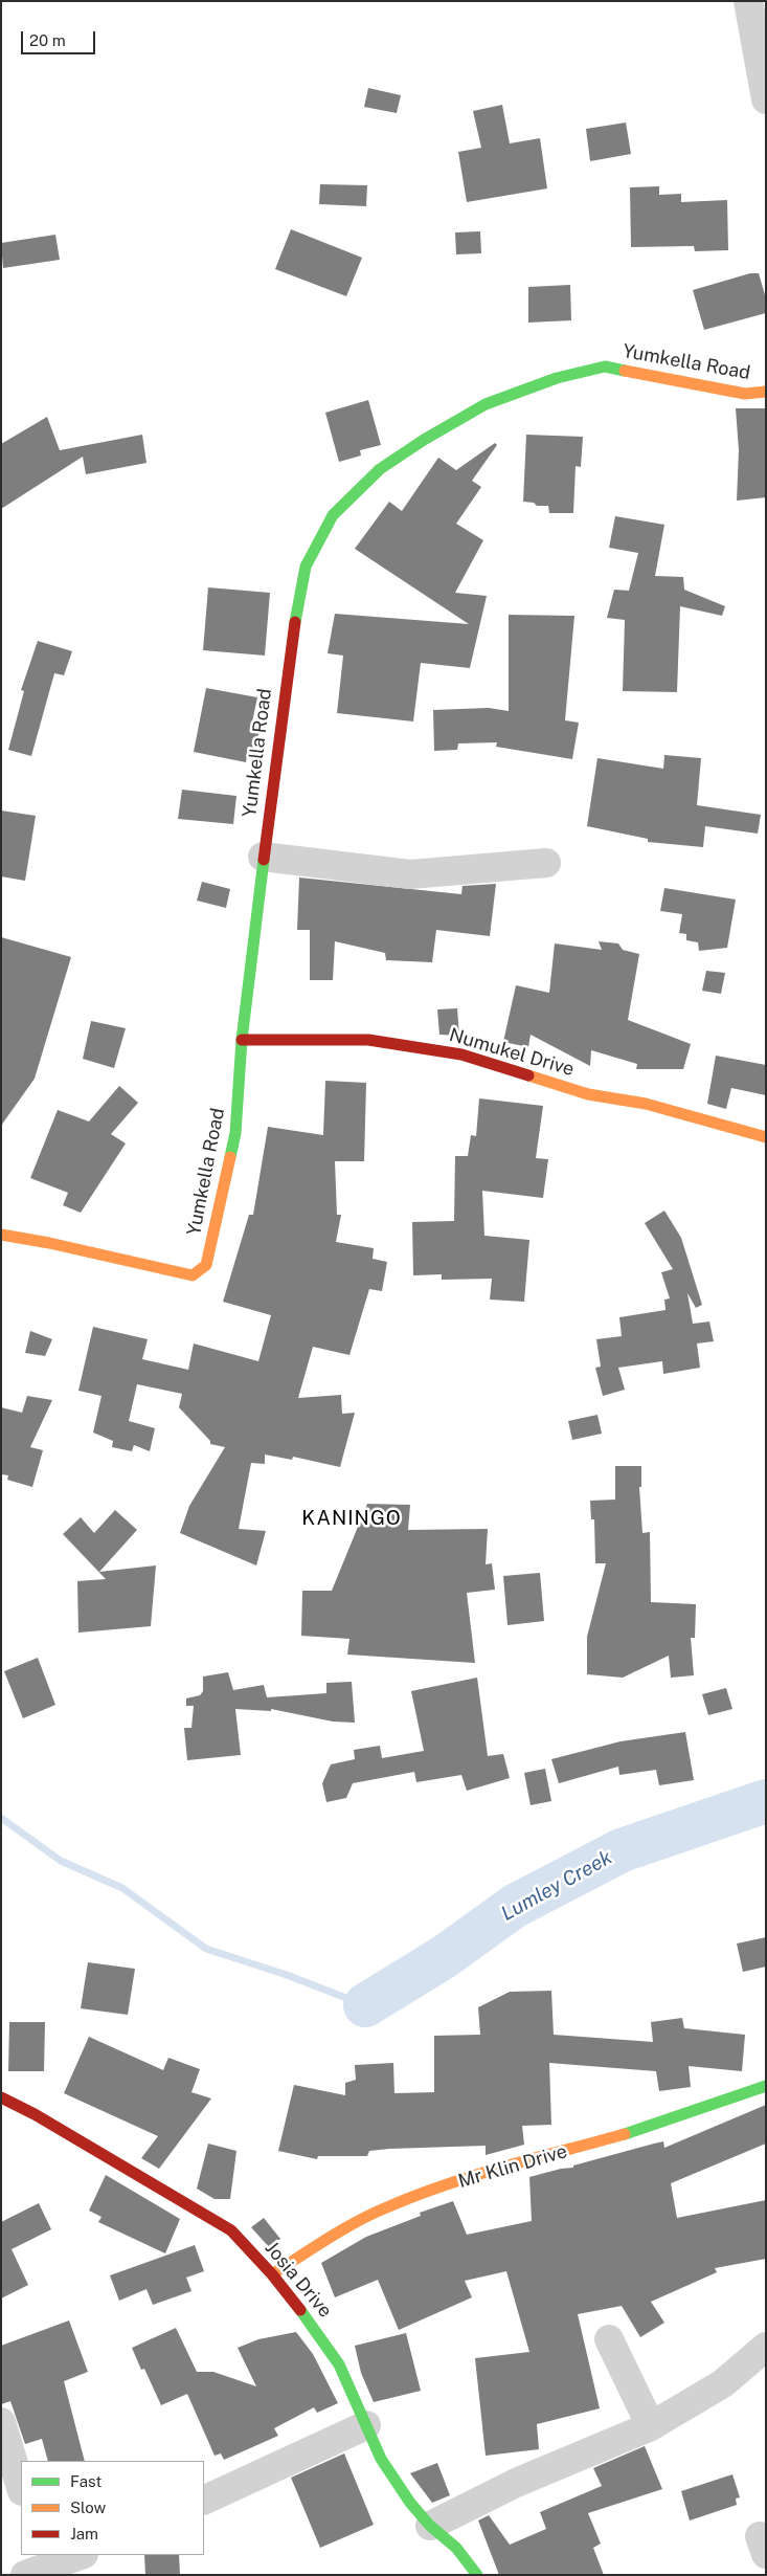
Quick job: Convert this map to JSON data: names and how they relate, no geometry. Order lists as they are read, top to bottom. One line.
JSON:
{"streets":{"street":["Yumkella Road","Numukel Drive","Mr Klin Drive","Josia Drive"]},"crossings":[["Yumkella Road","Numukel Drive"],["Mr Klin Drive","Josia Drive"]],"districts":["KANINGO"],"water":["Lumley Creek"],"legend":["Fast","Slow","Jam"],"scale_bar":"20 m"}
